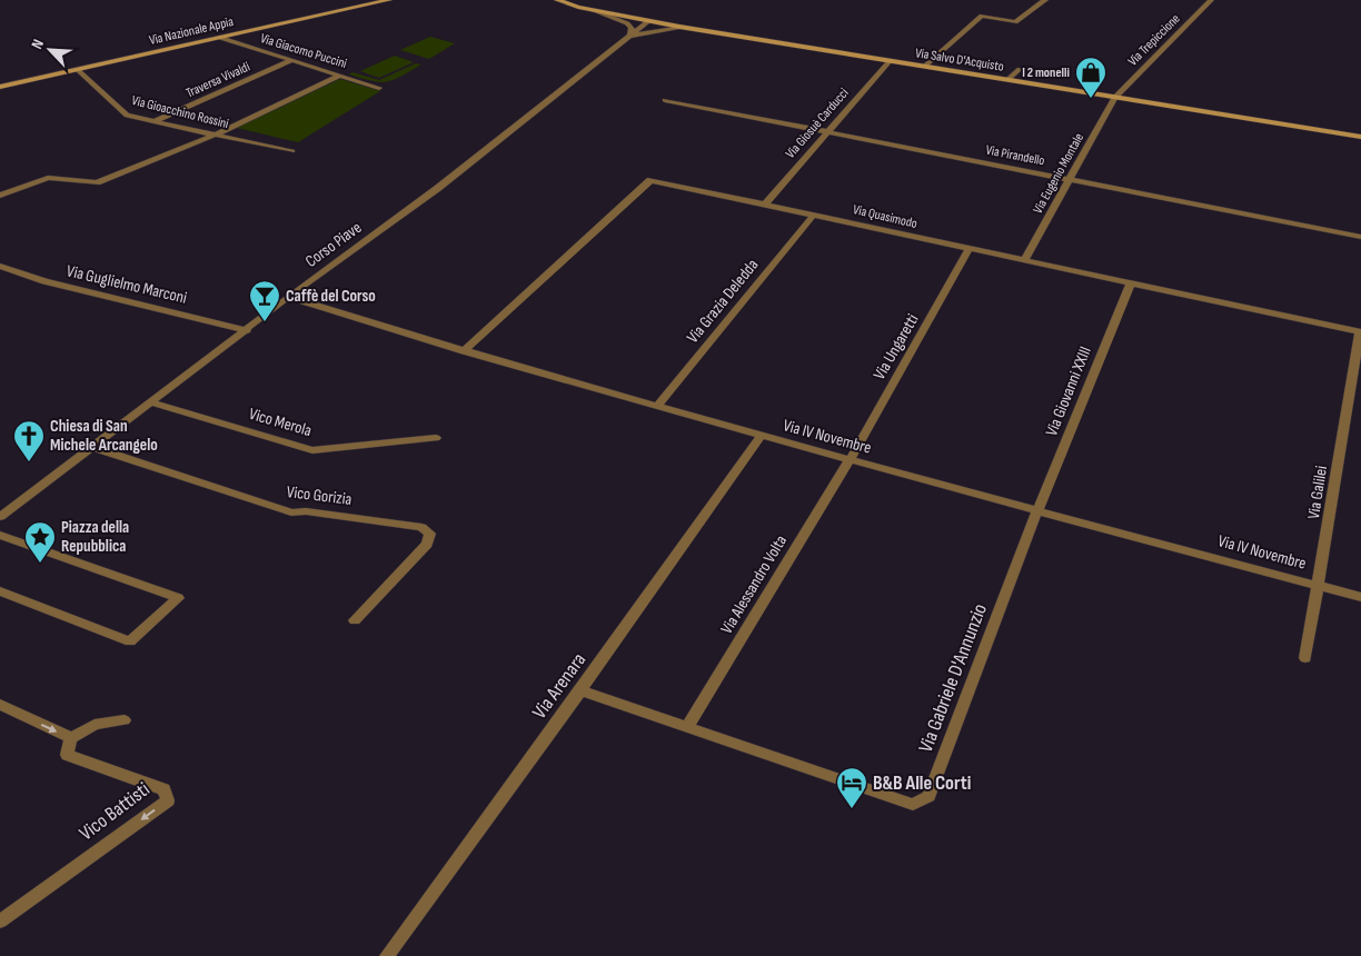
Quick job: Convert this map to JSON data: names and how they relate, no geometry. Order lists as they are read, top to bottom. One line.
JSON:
{"streets":{"street":["Via Nazionale Appia","Via Trepiccione","Via Giacomo Puccini","Via Salvo D'Acquisto","Traversa Vivaldi","Via Gioacchino Rossini","Via Giosuè Carducci","Via Pirandello","Via Eugenio Montale","Via Quasimodo","Corso Piave","Via Guglielmo Marconi","Via Grazia Deledda","Via Ungaretti","Via Giovanni XXIII","Vico Merola","Via IV Novembre","Via Galilei","Vico Gorizia","Via Alessandro Volta","Via Gabriele D'Annunzio","Via Arenara","Vico Battisti"]},"crossings":[["Via Nazionale Appia","Via Giacomo Puccini"],["Via Nazionale Appia","Via Gioacchino Rossini"],["Via Trepiccione","Via Salvo D'Acquisto"],["Via Trepiccione","Via Eugenio Montale"],["Via Giacomo Puccini","Traversa Vivaldi"],["Via Salvo D'Acquisto","Via Giosuè Carducci"],["Via Salvo D'Acquisto","Via Eugenio Montale"],["Via Salvo D'Acquisto","Corso Piave"],["Traversa Vivaldi","Via Gioacchino Rossini"],["Via Giosuè Carducci","Via Pirandello"],["Via Giosuè Carducci","Via Quasimodo"],["Via Pirandello","Via Eugenio Montale"],["Via Eugenio Montale","Via Quasimodo"],["Via Quasimodo","Via Grazia Deledda"],["Via Quasimodo","Via Ungaretti"],["Via Quasimodo","Via Giovanni XXIII"],["Via Quasimodo","Via IV Novembre"],["Via Quasimodo","Via Galilei"],["Corso Piave","Via Guglielmo Marconi"],["Corso Piave","Vico Merola"],["Corso Piave","Via IV Novembre"],["Corso Piave","Vico Gorizia"],["Via Grazia Deledda","Via IV Novembre"],["Via Ungaretti","Via IV Novembre"],["Via Ungaretti","Via Alessandro Volta"],["Via Giovanni XXIII","Via IV Novembre"],["Via Giovanni XXIII","Via Gabriele D'Annunzio"],["Via IV Novembre","Via Galilei"],["Via IV Novembre","Via Alessandro Volta"],["Via IV Novembre","Via Gabriele D'Annunzio"],["Via IV Novembre","Via Arenara"],["Via Alessandro Volta","Via Gabriele D'Annunzio"],["Via Gabriele D'Annunzio","Via Arenara"]],"places":{"shop":["I 2 monelli"],"bar":["Caffè del Corso"],"church":["Chiesa di San Michele Arcangelo"],"place":["Piazza della Repubblica"],"hotel":["B&B Alle Corti"]},"north":"top left"}
